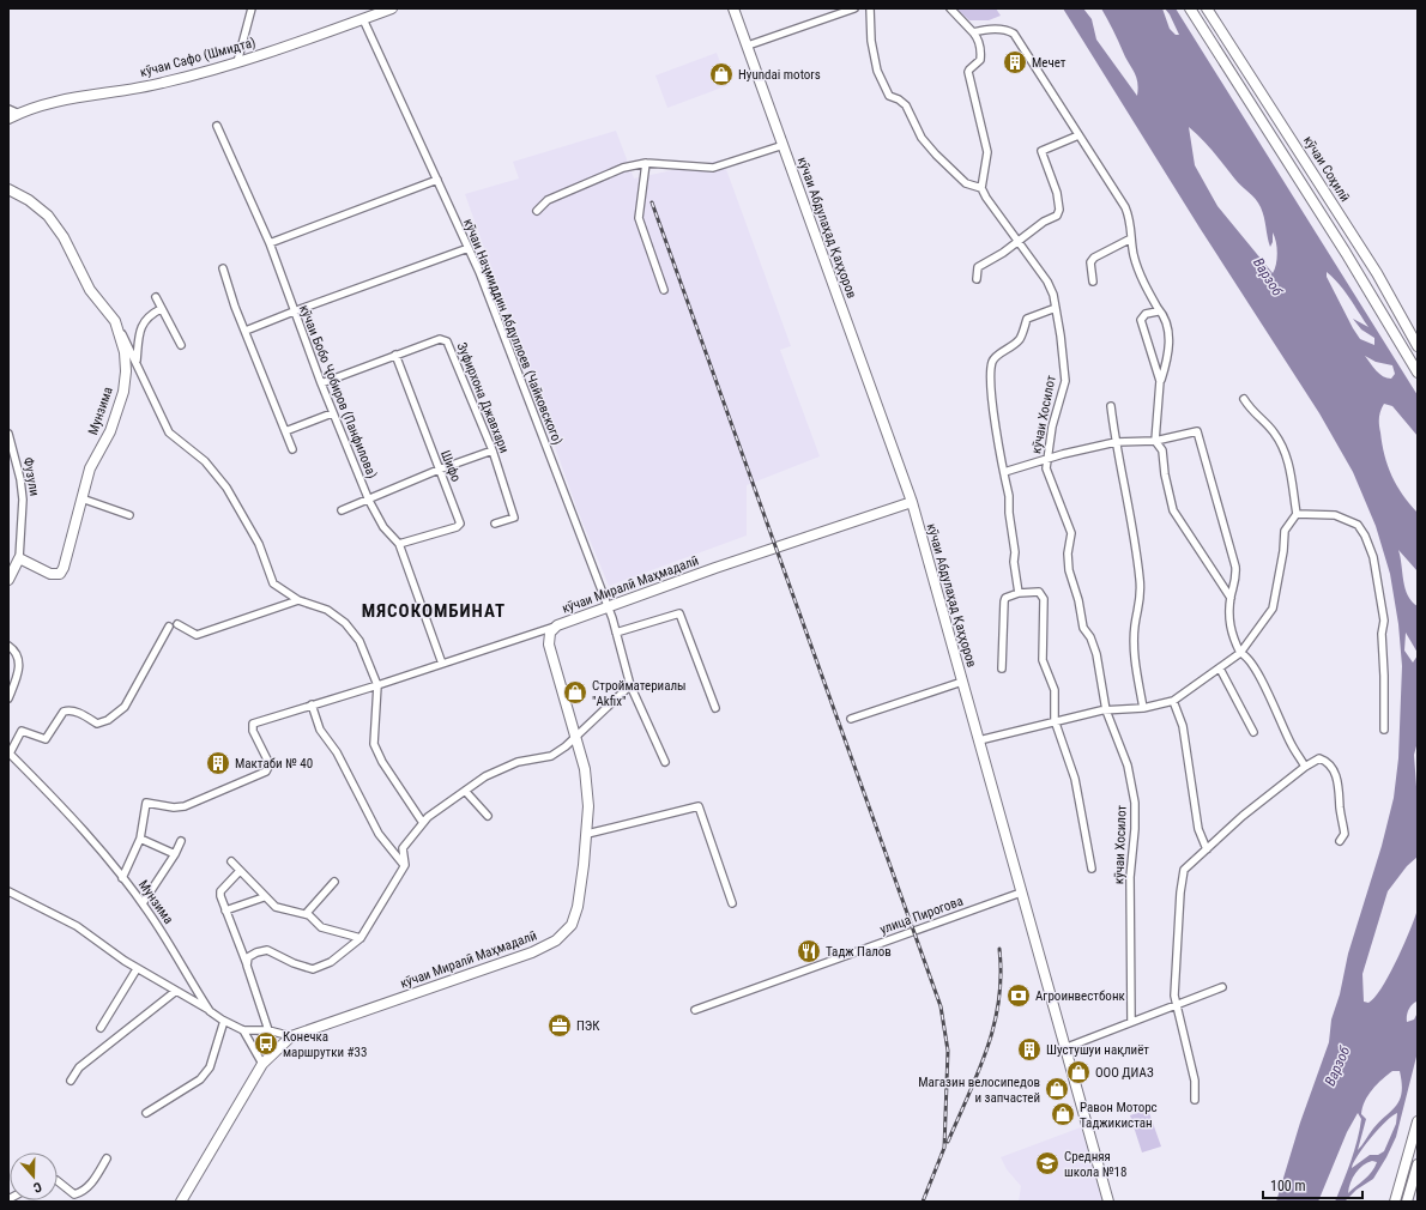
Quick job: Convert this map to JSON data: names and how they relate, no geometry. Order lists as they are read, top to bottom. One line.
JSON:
{"streets":{"main road":["кӯчаи Сафо (Шмидта)","кӯчаи Соҳилӣ","кӯчаи Абдулаҳад Қаҳҳоров","Мунзима","Фузули","кӯчаи Миралӣ Маҳмадалӣ"],"street":["кӯчаи Наҷмиддин Абдуллоев (Чайковского)","кӯчаи Бобо Ҷобиров (Панфилова)","Зуфирхона Джавхари","кӯчаи Хосилот","Шифо","улица Пирогова"]},"crossings":[["кӯчаи Сафо (Шмидта)","кӯчаи Наҷмиддин Абдуллоев (Чайковского)"],["кӯчаи Абдулаҳад Қаҳҳоров","кӯчаи Миралӣ Маҳмадалӣ"],["кӯчаи Абдулаҳад Қаҳҳоров","улица Пирогова"],["кӯчаи Наҷмиддин Абдуллоев (Чайковского)","кӯчаи Миралӣ Маҳмадалӣ"],["кӯчаи Бобо Ҷобиров (Панфилова)","Зуфирхона Джавхари"],["кӯчаи Бобо Ҷобиров (Панфилова)","Шифо"],["Зуфирхона Джавхари","Шифо"],["Мунзима","Фузули"],["Мунзима","кӯчаи Миралӣ Маҳмадалӣ"]],"districts":["МЯСОКОМБИНАТ"],"water":["Варзоб"],"places":{"building":["Мечет","Мактаби № 40","Шустушуи нақлиёт"],"shop":["Hyundai motors","Стройматериалы \"Akfix\"","ООО ДИАЗ","Магазин велосипедов и запчастей","Равон Моторс Таджикистан"],"restaurant":["Тадж Палов"],"bank":["Агроинвестбонк"],"office":["ПЭК"],"bus stop":["Конечка маршрутки #33"],"school or university":["Средняя школа №18"]},"scale_bar":"100 m","north":"bottom"}
